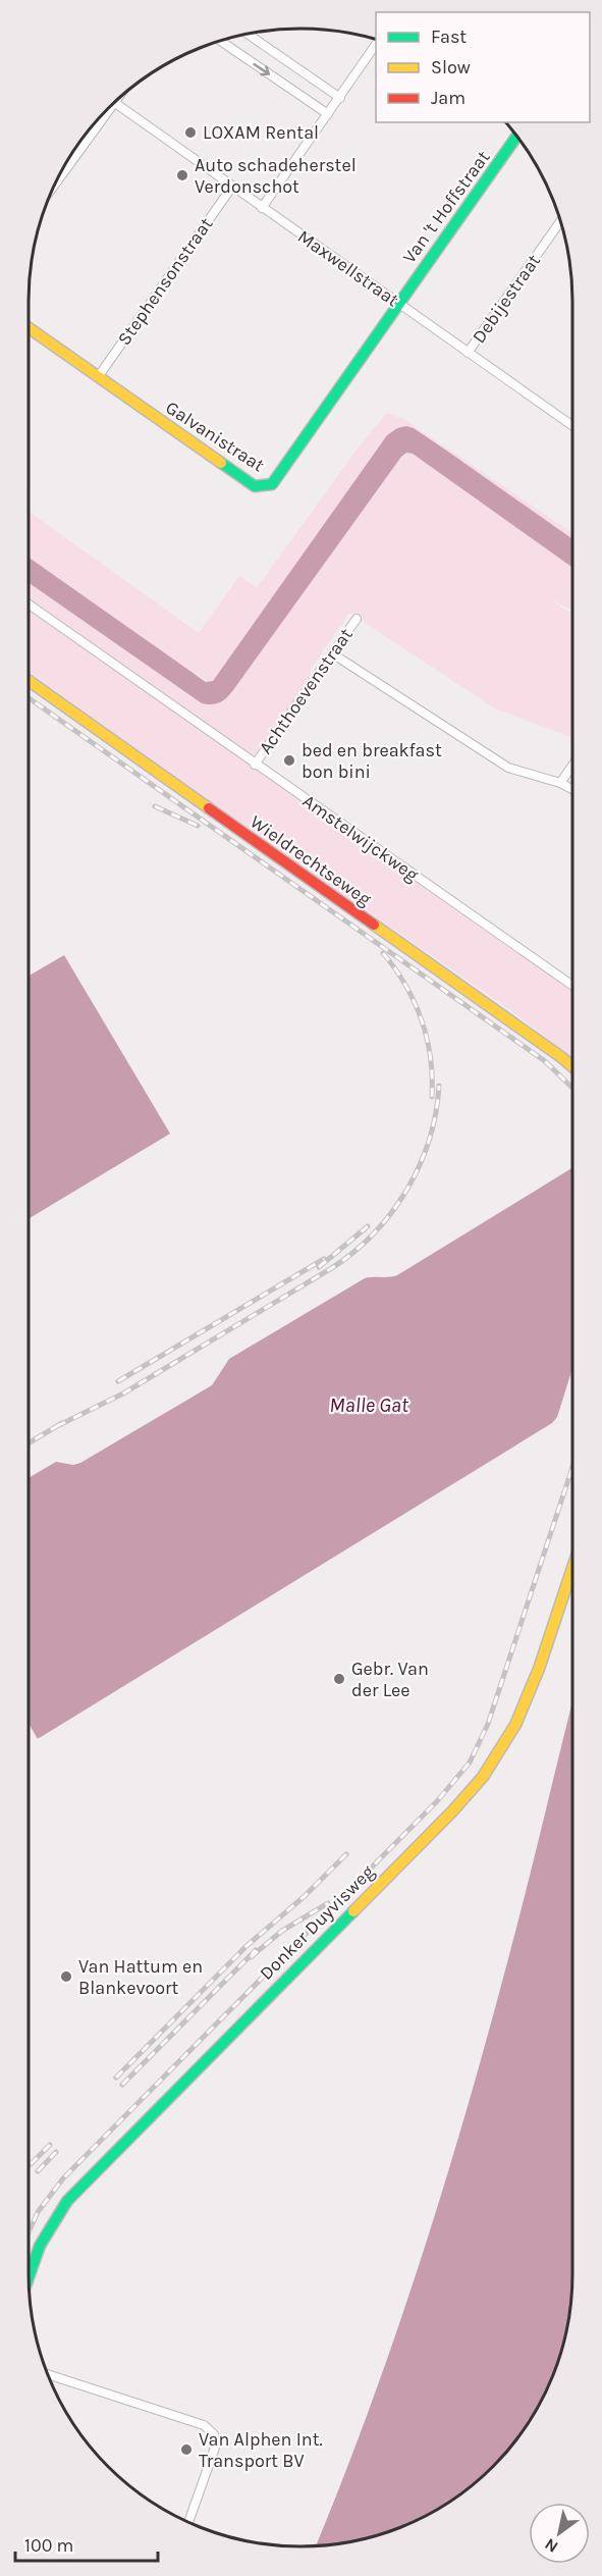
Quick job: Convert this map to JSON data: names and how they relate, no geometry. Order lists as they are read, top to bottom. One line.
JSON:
{"streets":{"street":["Van 't Hoffstraat","Maxwellstraat","Stephensonstraat","Debijestraat","Galvanistraat","Achthoevenstraat","Amstelwijckweg","Wieldrechtseweg","Donker Duyvisweg"]},"crossings":[["Van 't Hoffstraat","Maxwellstraat"],["Van 't Hoffstraat","Galvanistraat"],["Maxwellstraat","Stephensonstraat"],["Maxwellstraat","Debijestraat"],["Maxwellstraat","Galvanistraat"],["Stephensonstraat","Galvanistraat"],["Achthoevenstraat","Amstelwijckweg"]],"water":["Malle Gat"],"places":["LOXAM Rental","Auto schadeherstel Verdonschot","bed en breakfast bon bini","Gebr. Van der Lee","Van Hattum en Blankevoort","Van Alphen Int. Transport BV"],"legend":["Fast","Slow","Jam"],"scale_bar":"100 m","north":"bottom left"}
